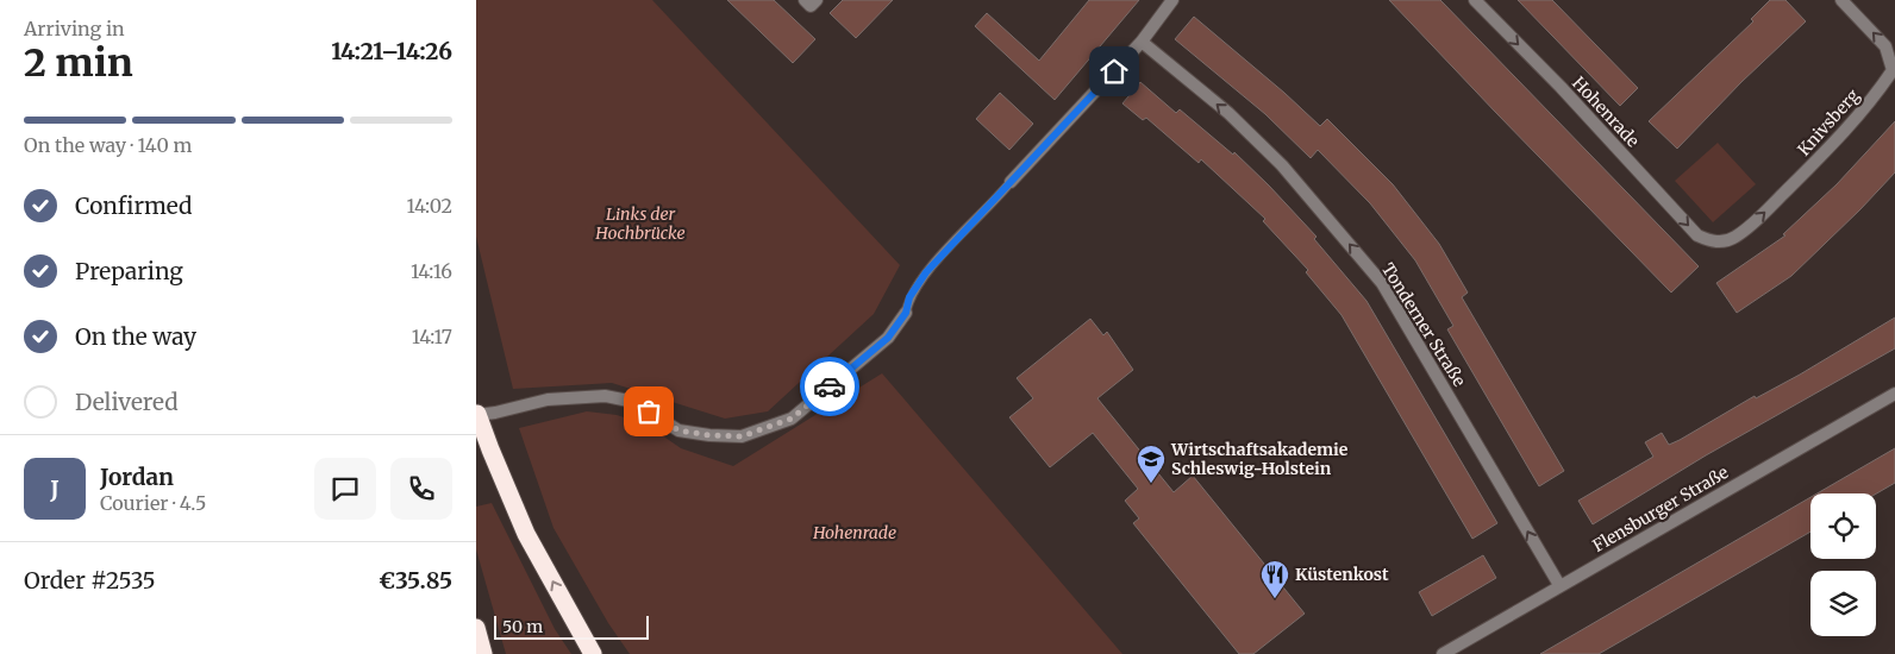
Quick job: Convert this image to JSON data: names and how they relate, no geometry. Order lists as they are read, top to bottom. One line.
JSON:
{"streets":{"street":["Hohenrade","Knivsberg","Tonderner Straße","Flensburger Straße"]},"crossings":[["Hohenrade","Knivsberg"],["Tonderner Straße","Flensburger Straße"]],"one_way":["Hohenrade","Knivsberg","Tonderner Straße"],"parks":["Links der Hochbrücke","Hohenrade"],"places":{"school or university":["Wirtschaftsakademie Schleswig-Holstein"],"restaurant":["Küstenkost"]},"scale_bar":"50 m","page":{"heading":["2 min","Arriving in","14:21–14:26"],"panel":["Jordan","Courier · 4.5","Order #2535","€35.85"],"bar":"On the way · 140 m","list":[["Confirmed","14:02"],["Preparing","14:16"],["On the way","14:17"],"Delivered"],"round":"J","scale":"50 m"}}
